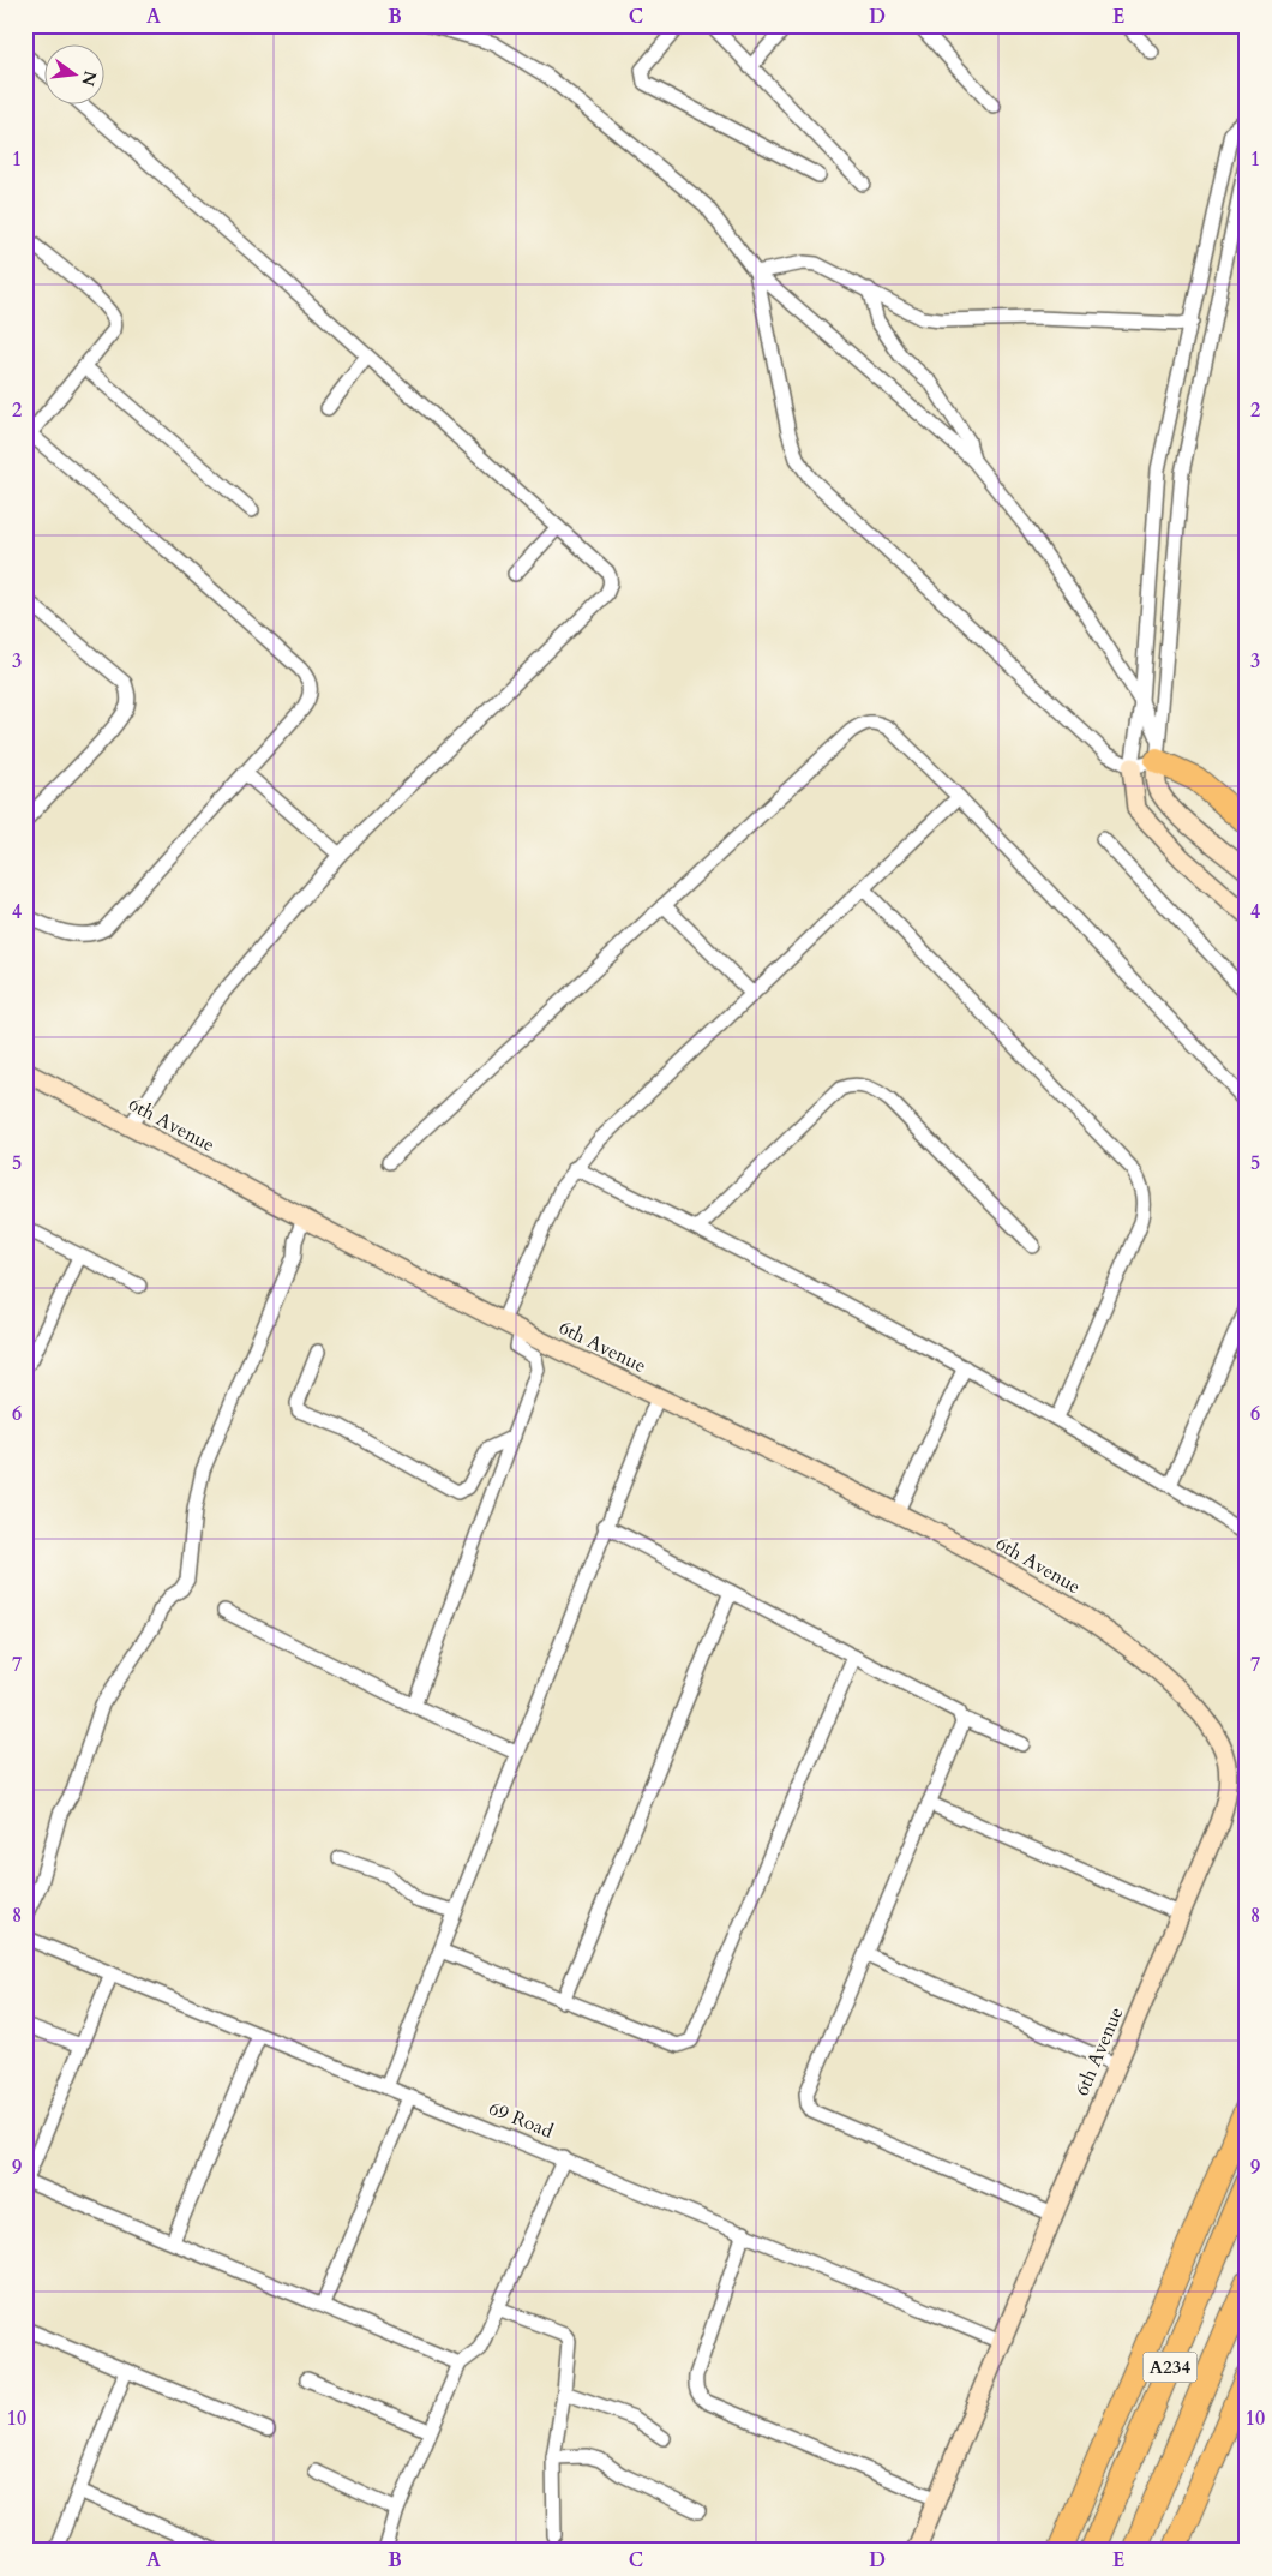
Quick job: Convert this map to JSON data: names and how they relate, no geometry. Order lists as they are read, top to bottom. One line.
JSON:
{"streets":{"highway":["A234"],"street":["6th Avenue","69 Road"]},"crossings":[["6th Avenue","69 Road"]],"north":"right","grid":{"columns":["A","B","C","D","E"],"rows":["1","2","3","4","5","6","7","8","9","10"]}}
